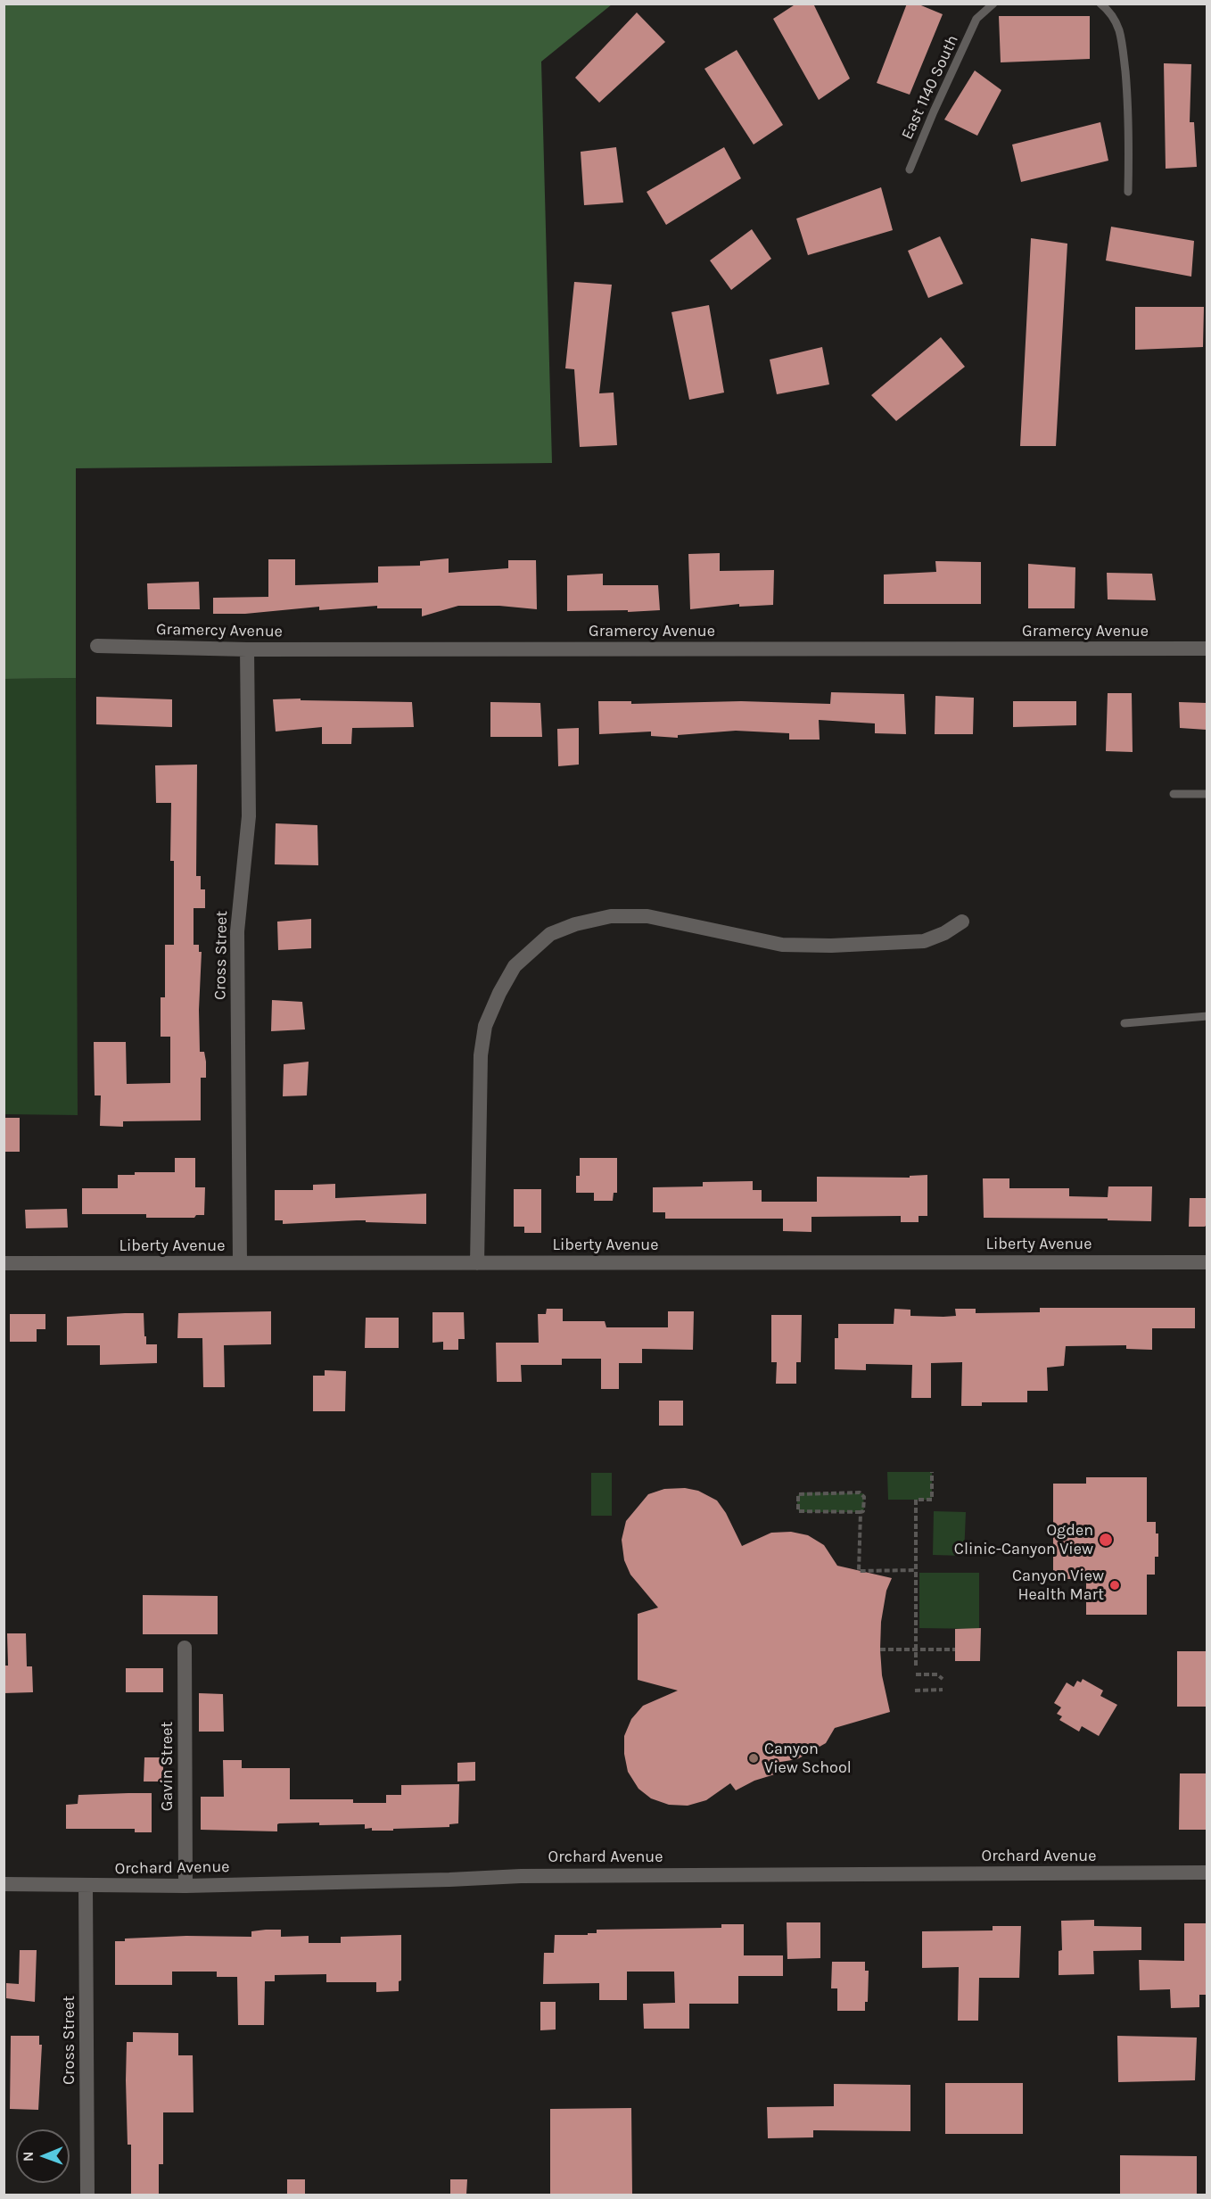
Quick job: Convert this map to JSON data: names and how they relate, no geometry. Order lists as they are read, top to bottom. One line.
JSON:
{"streets":{"street":["Gramercy Avenue","Cross Street","Liberty Avenue","Gavin Street","Orchard Avenue"],"lane":["East 1140 South"]},"crossings":[["Gramercy Avenue","Cross Street"],["Cross Street","Liberty Avenue"],["Cross Street","Orchard Avenue"],["Gavin Street","Orchard Avenue"]],"places":["Ogden Clinic-Canyon View","Canyon View Health Mart","Canyon View School"],"north":"left"}
